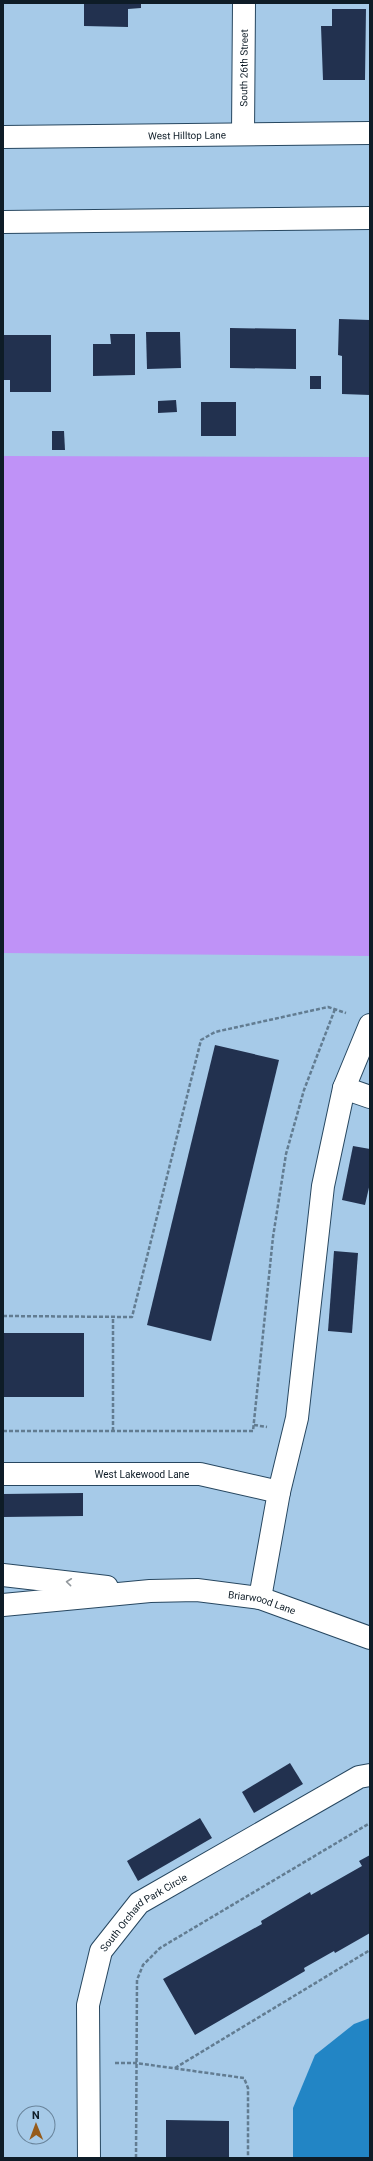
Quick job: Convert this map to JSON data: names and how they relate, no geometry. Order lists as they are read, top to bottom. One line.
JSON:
{"streets":{"street":["South 26th Street","West Hilltop Lane","West Lakewood Lane","Briarwood Lane","South Orchard Park Circle"]},"crossings":[["South 26th Street","West Hilltop Lane"]],"north":"top"}
